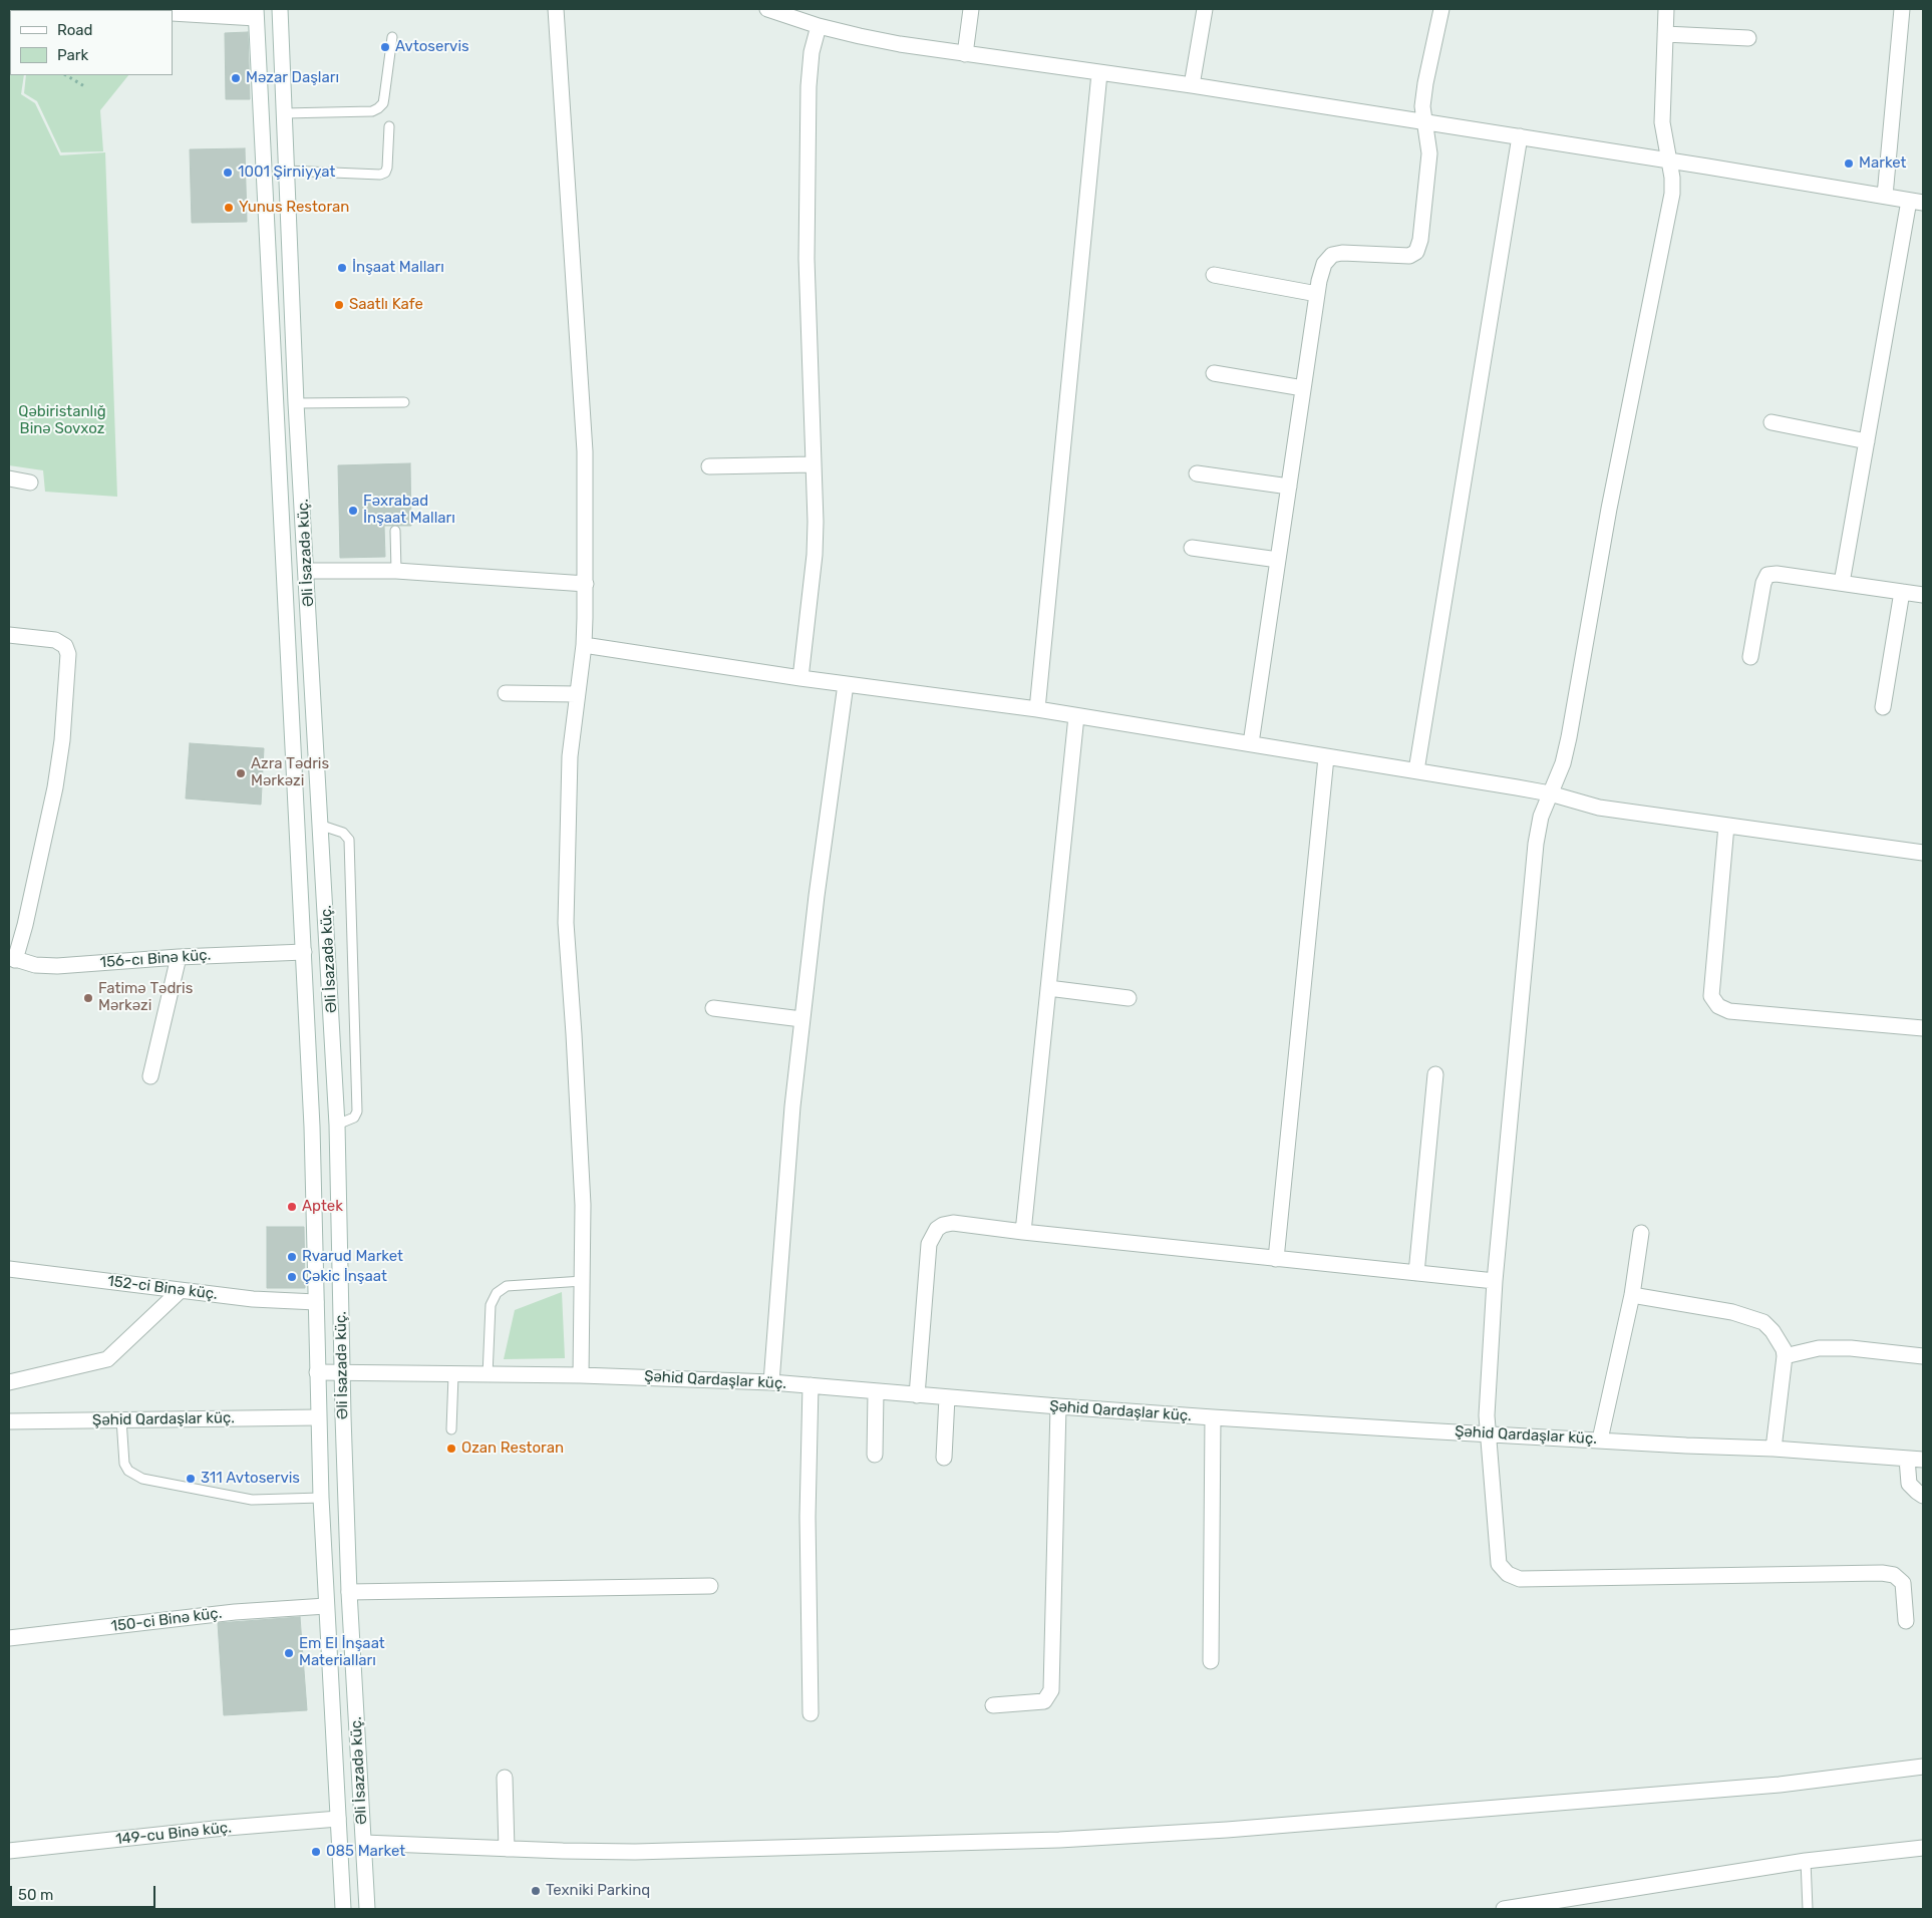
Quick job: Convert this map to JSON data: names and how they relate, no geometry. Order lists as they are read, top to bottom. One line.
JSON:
{"streets":{"street":["Əli İsazadə küç.","156-cı Binə küç.","152-ci Binə küç.","Şəhid Qardaşlar küç.","150-ci Binə küç.","149-cu Binə küç."]},"crossings":[["Əli İsazadə küç.","156-cı Binə küç."],["Əli İsazadə küç.","152-ci Binə küç."],["Əli İsazadə küç.","Şəhid Qardaşlar küç."],["Əli İsazadə küç.","150-ci Binə küç."],["Əli İsazadə küç.","149-cu Binə küç."]],"parks":["Qəbiristanlığ Binə Sovxoz"],"places":["Avtoservis","Məzar Daşları","Market","1001 Şirniyyat","Yunus Restoran","İnşaat Malları","Saatlı Kafe","Fəxrabad İnşaat Malları","Azra Tədris Mərkəzi","Fatimə Tədris Mərkəzi","Aptek","Rvarud Market","Çəkic İnşaat","Ozan Restoran","311 Avtoservis","Em El İnşaat Materialları","085 Market","Texniki Parkinq"],"legend":["Road","Park"],"scale_bar":"50 m"}
